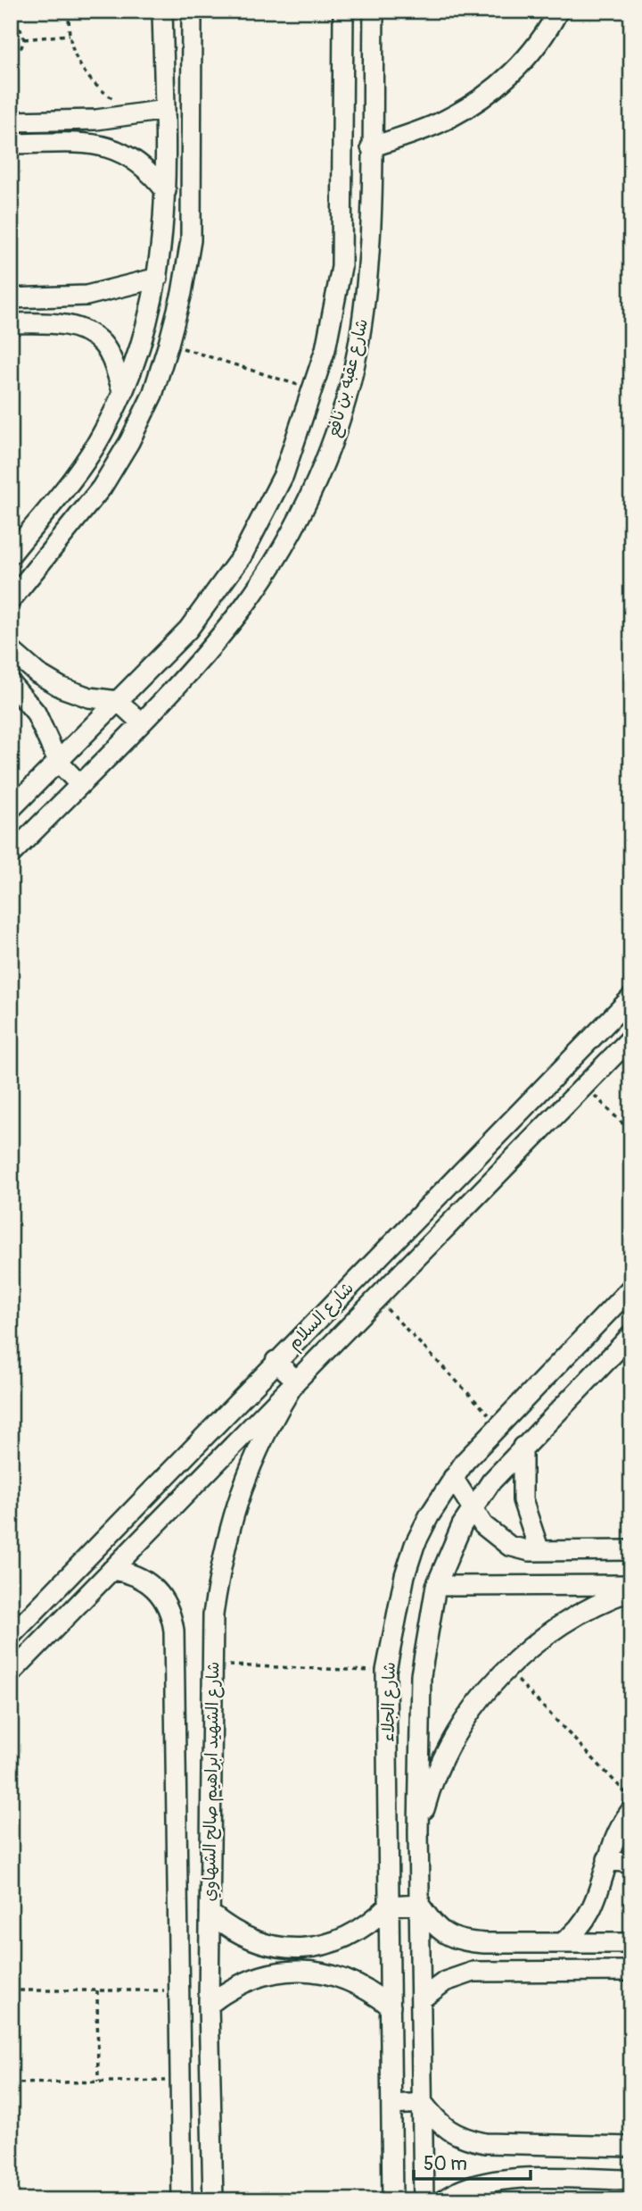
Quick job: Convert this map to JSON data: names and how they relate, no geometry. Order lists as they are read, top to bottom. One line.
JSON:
{"streets":{"street":["شارع عقبه بن نافع","شارع السلام","شارع الجلاء","شارع الشهيد ابراهيم صالح الشهاوي"]},"crossings":[["شارع السلام","شارع الشهيد ابراهيم صالح الشهاوي"]],"scale_bar":"50 m"}
